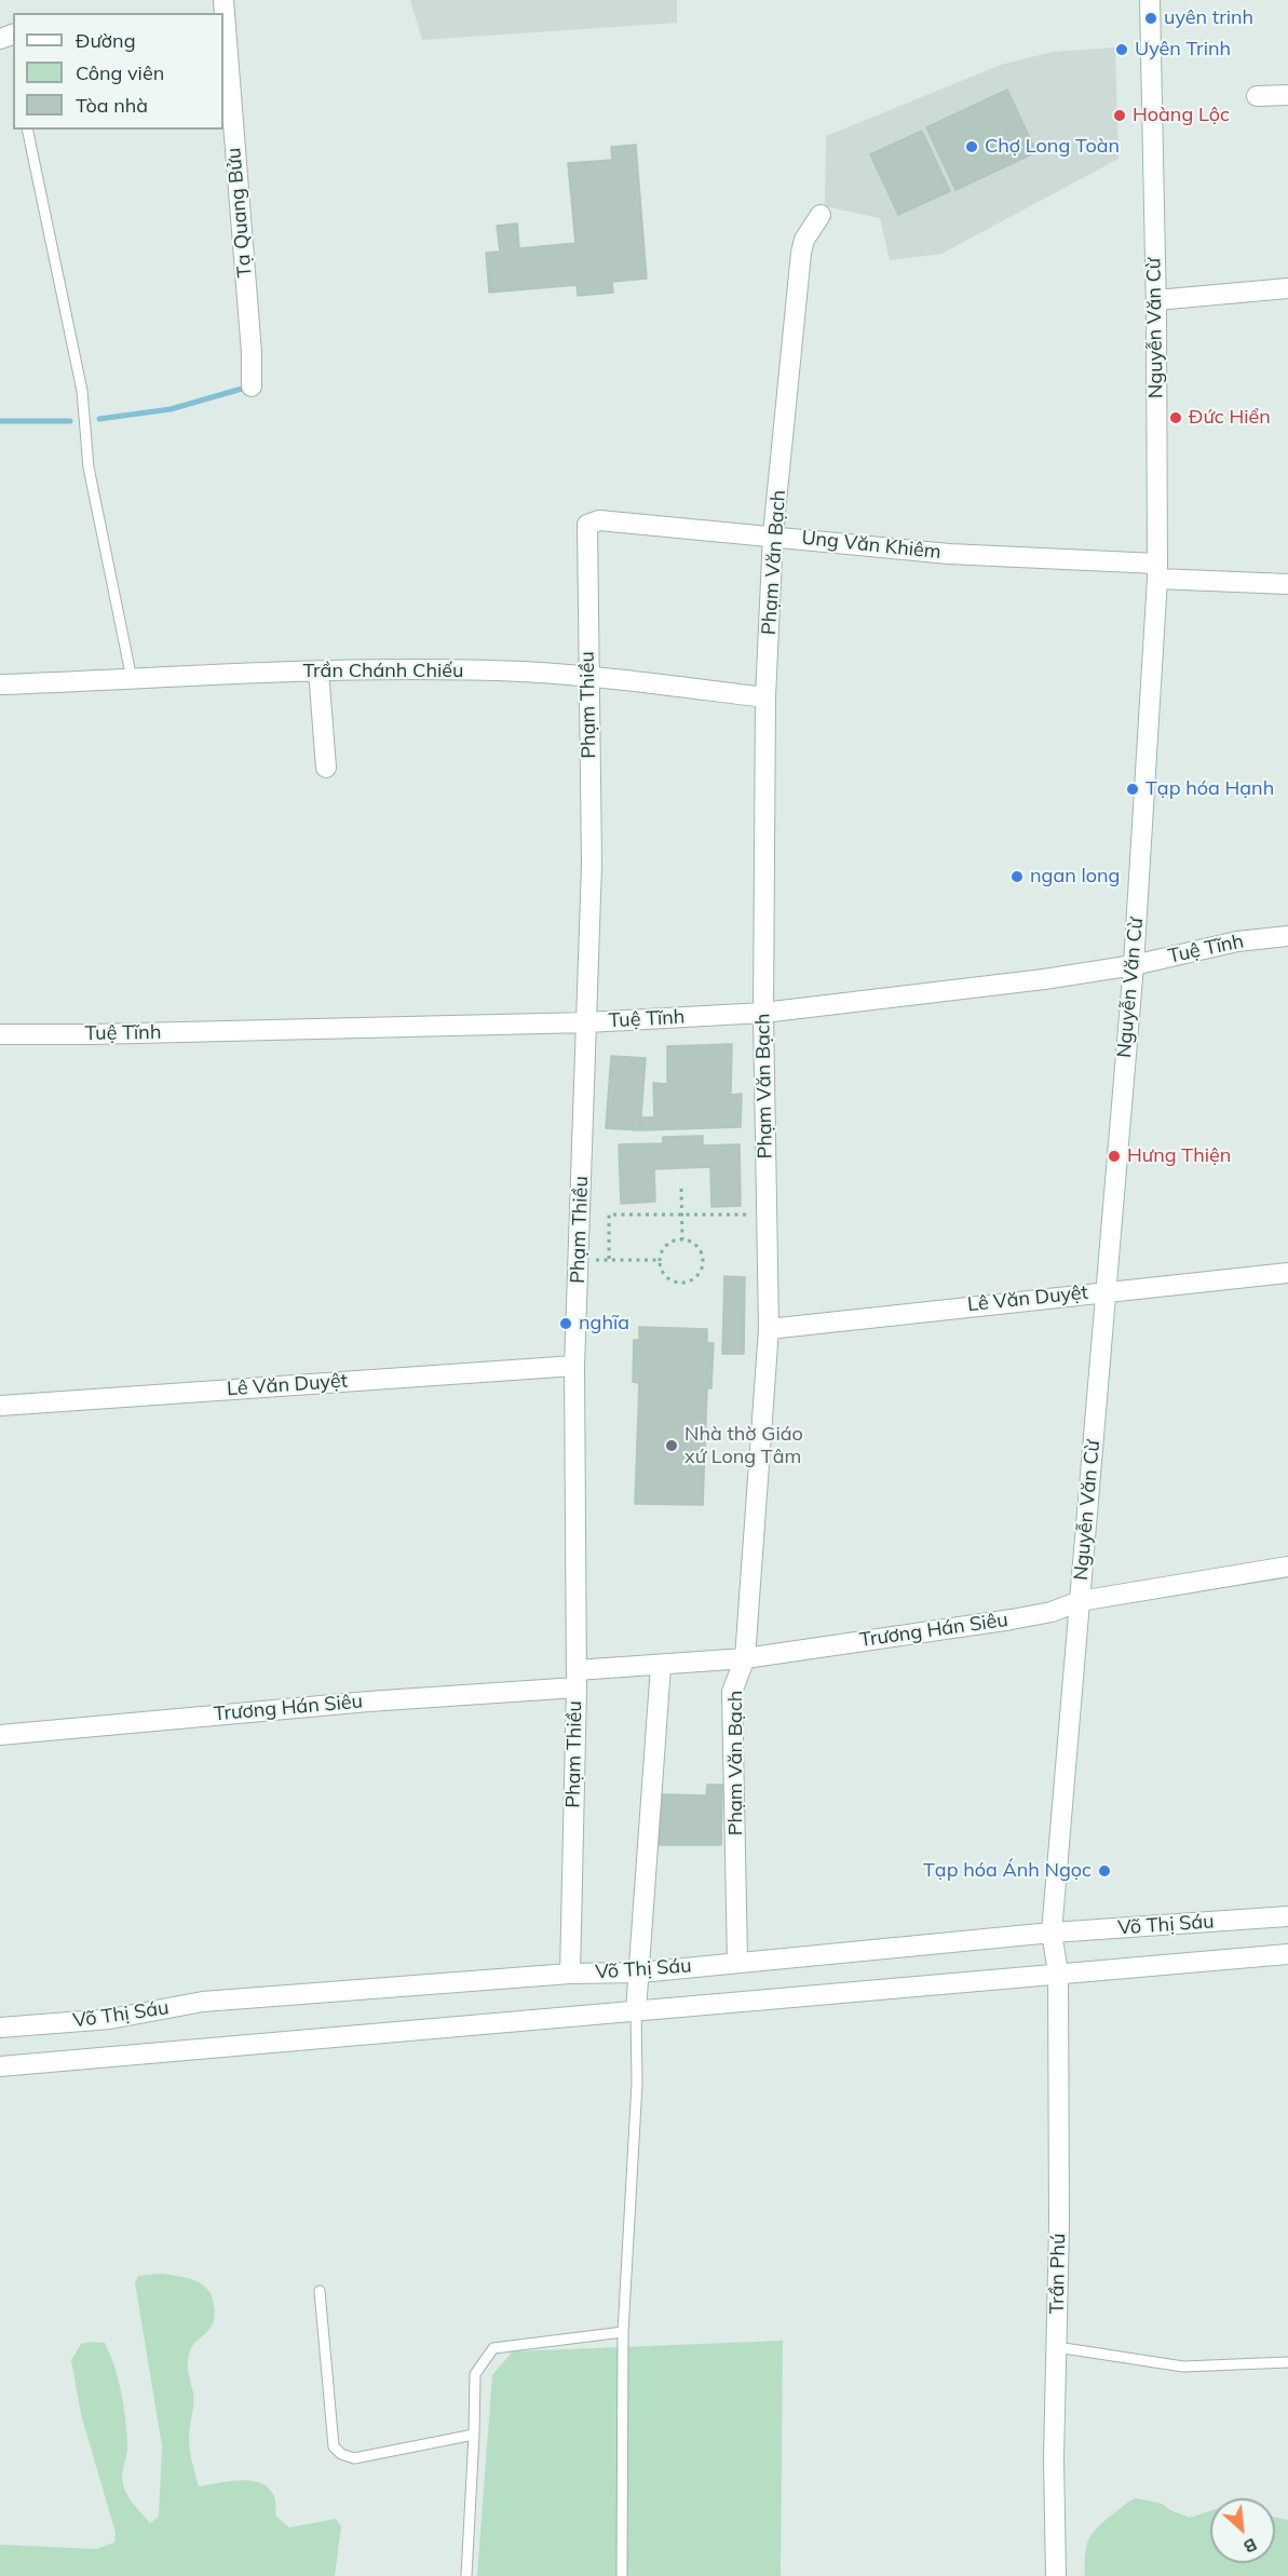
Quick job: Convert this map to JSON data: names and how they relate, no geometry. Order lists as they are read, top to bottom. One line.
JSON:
{"streets":{"street":["Tạ Quang Bửu","Nguyễn Văn Cừ","Ung Văn Khiêm","Phạm Văn Bạch","Trần Chánh Chiếu","Phạm Thiều","Tuệ Tĩnh","Lê Văn Duyệt","Trương Hán Siêu","Võ Thị Sáu","Trần Phú"]},"crossings":[["Nguyễn Văn Cừ","Ung Văn Khiêm"],["Nguyễn Văn Cừ","Tuệ Tĩnh"],["Nguyễn Văn Cừ","Lê Văn Duyệt"],["Nguyễn Văn Cừ","Trương Hán Siêu"],["Nguyễn Văn Cừ","Võ Thị Sáu"],["Nguyễn Văn Cừ","Trần Phú"],["Ung Văn Khiêm","Phạm Văn Bạch"],["Ung Văn Khiêm","Phạm Thiều"],["Phạm Văn Bạch","Trần Chánh Chiếu"],["Phạm Văn Bạch","Tuệ Tĩnh"],["Phạm Văn Bạch","Lê Văn Duyệt"],["Phạm Văn Bạch","Trương Hán Siêu"],["Phạm Văn Bạch","Võ Thị Sáu"],["Trần Chánh Chiếu","Phạm Thiều"],["Phạm Thiều","Tuệ Tĩnh"],["Phạm Thiều","Lê Văn Duyệt"],["Phạm Thiều","Trương Hán Siêu"],["Phạm Thiều","Võ Thị Sáu"],["Võ Thị Sáu","Trần Phú"]],"places":["uyên trinh","Uyên Trinh","Hoàng Lộc","Chợ Long Toàn","Đức Hiển","Tạp hóa Hạnh","ngan long","Hưng Thiện","nghĩa","Nhà thờ Giáo xứ Long Tâm","Tạp hóa Ánh Ngọc"],"legend":["Đường","Công viên","Tòa nhà"],"north":"bottom right"}
